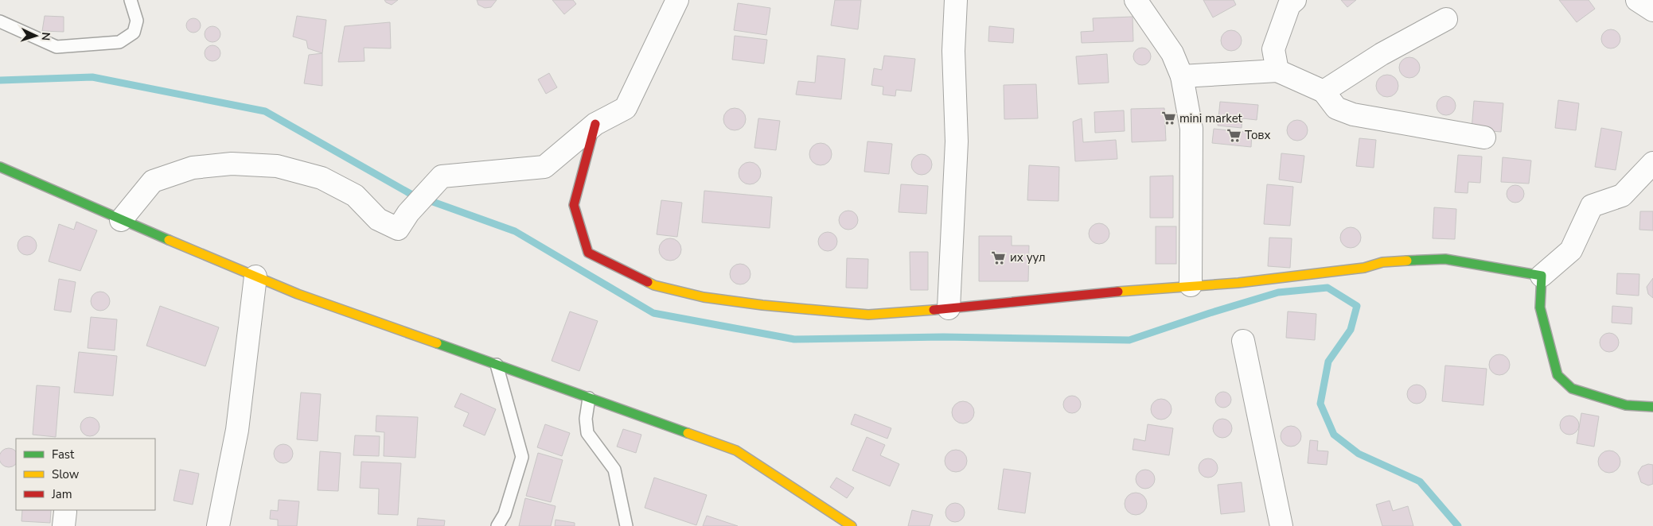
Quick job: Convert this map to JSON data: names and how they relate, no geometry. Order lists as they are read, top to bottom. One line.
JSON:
{"places":{"supermarket":["mini market","Товх","их уул"]},"legend":["Fast","Slow","Jam"],"north":"right"}
